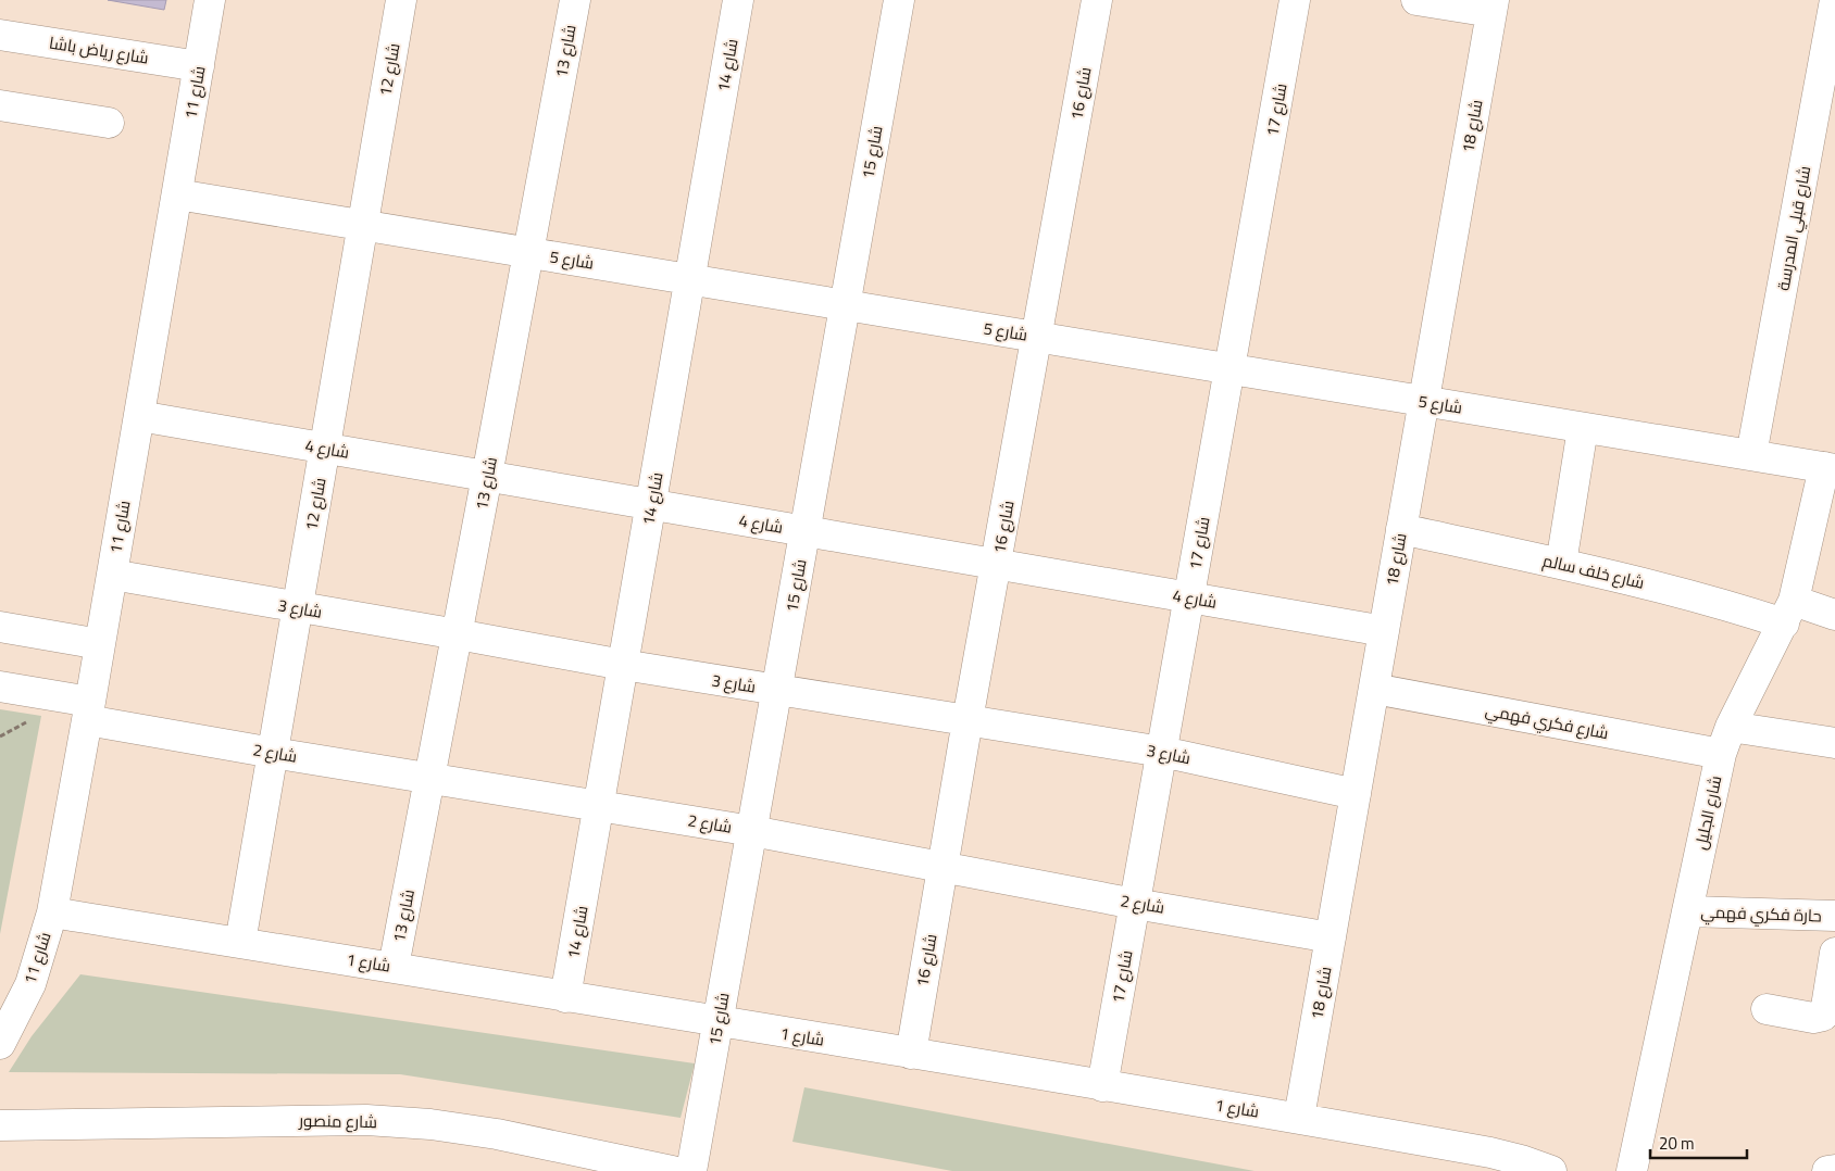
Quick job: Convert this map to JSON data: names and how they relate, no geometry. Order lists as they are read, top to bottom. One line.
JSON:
{"streets":{"street":["شارع رياض باشا","شارع 13","شارع 14","شارع 12","شارع 11","شارع 16","شارع 17","شارع 18","شارع 15","شارع قبلي المدرسة","شارع 5","شارع 4","شارع خلف سالم","شارع 3","شارع فكري فهمي","شارع 2","شارع الجليل","حارة فكري فهمي","شارع 1","شارع منصور"]},"crossings":[["شارع رياض باشا","شارع 11"],["شارع 13","شارع 5"],["شارع 13","شارع 4"],["شارع 13","شارع 3"],["شارع 13","شارع 2"],["شارع 13","شارع 1"],["شارع 14","شارع 5"],["شارع 14","شارع 4"],["شارع 14","شارع 3"],["شارع 14","شارع 2"],["شارع 14","شارع 1"],["شارع 12","شارع 5"],["شارع 12","شارع 4"],["شارع 12","شارع 3"],["شارع 12","شارع 2"],["شارع 12","شارع 1"],["شارع 11","شارع 5"],["شارع 11","شارع 4"],["شارع 11","شارع 3"],["شارع 11","شارع 2"],["شارع 11","شارع 1"],["شارع 16","شارع 5"],["شارع 16","شارع 4"],["شارع 16","شارع 3"],["شارع 16","شارع 2"],["شارع 16","شارع 1"],["شارع 17","شارع 5"],["شارع 17","شارع 4"],["شارع 17","شارع 3"],["شارع 17","شارع 2"],["شارع 17","شارع 1"],["شارع 18","شارع 5"],["شارع 18","شارع 4"],["شارع 18","شارع خلف سالم"],["شارع 18","شارع 3"],["شارع 18","شارع فكري فهمي"],["شارع 18","شارع 2"],["شارع 18","شارع 1"],["شارع 15","شارع 5"],["شارع 15","شارع 4"],["شارع 15","شارع 3"],["شارع 15","شارع 2"],["شارع 15","شارع 1"],["شارع قبلي المدرسة","شارع 5"],["شارع 5","شارع الجليل"],["شارع خلف سالم","شارع الجليل"],["شارع فكري فهمي","شارع الجليل"],["شارع الجليل","حارة فكري فهمي"]],"scale_bar":"20 m"}
